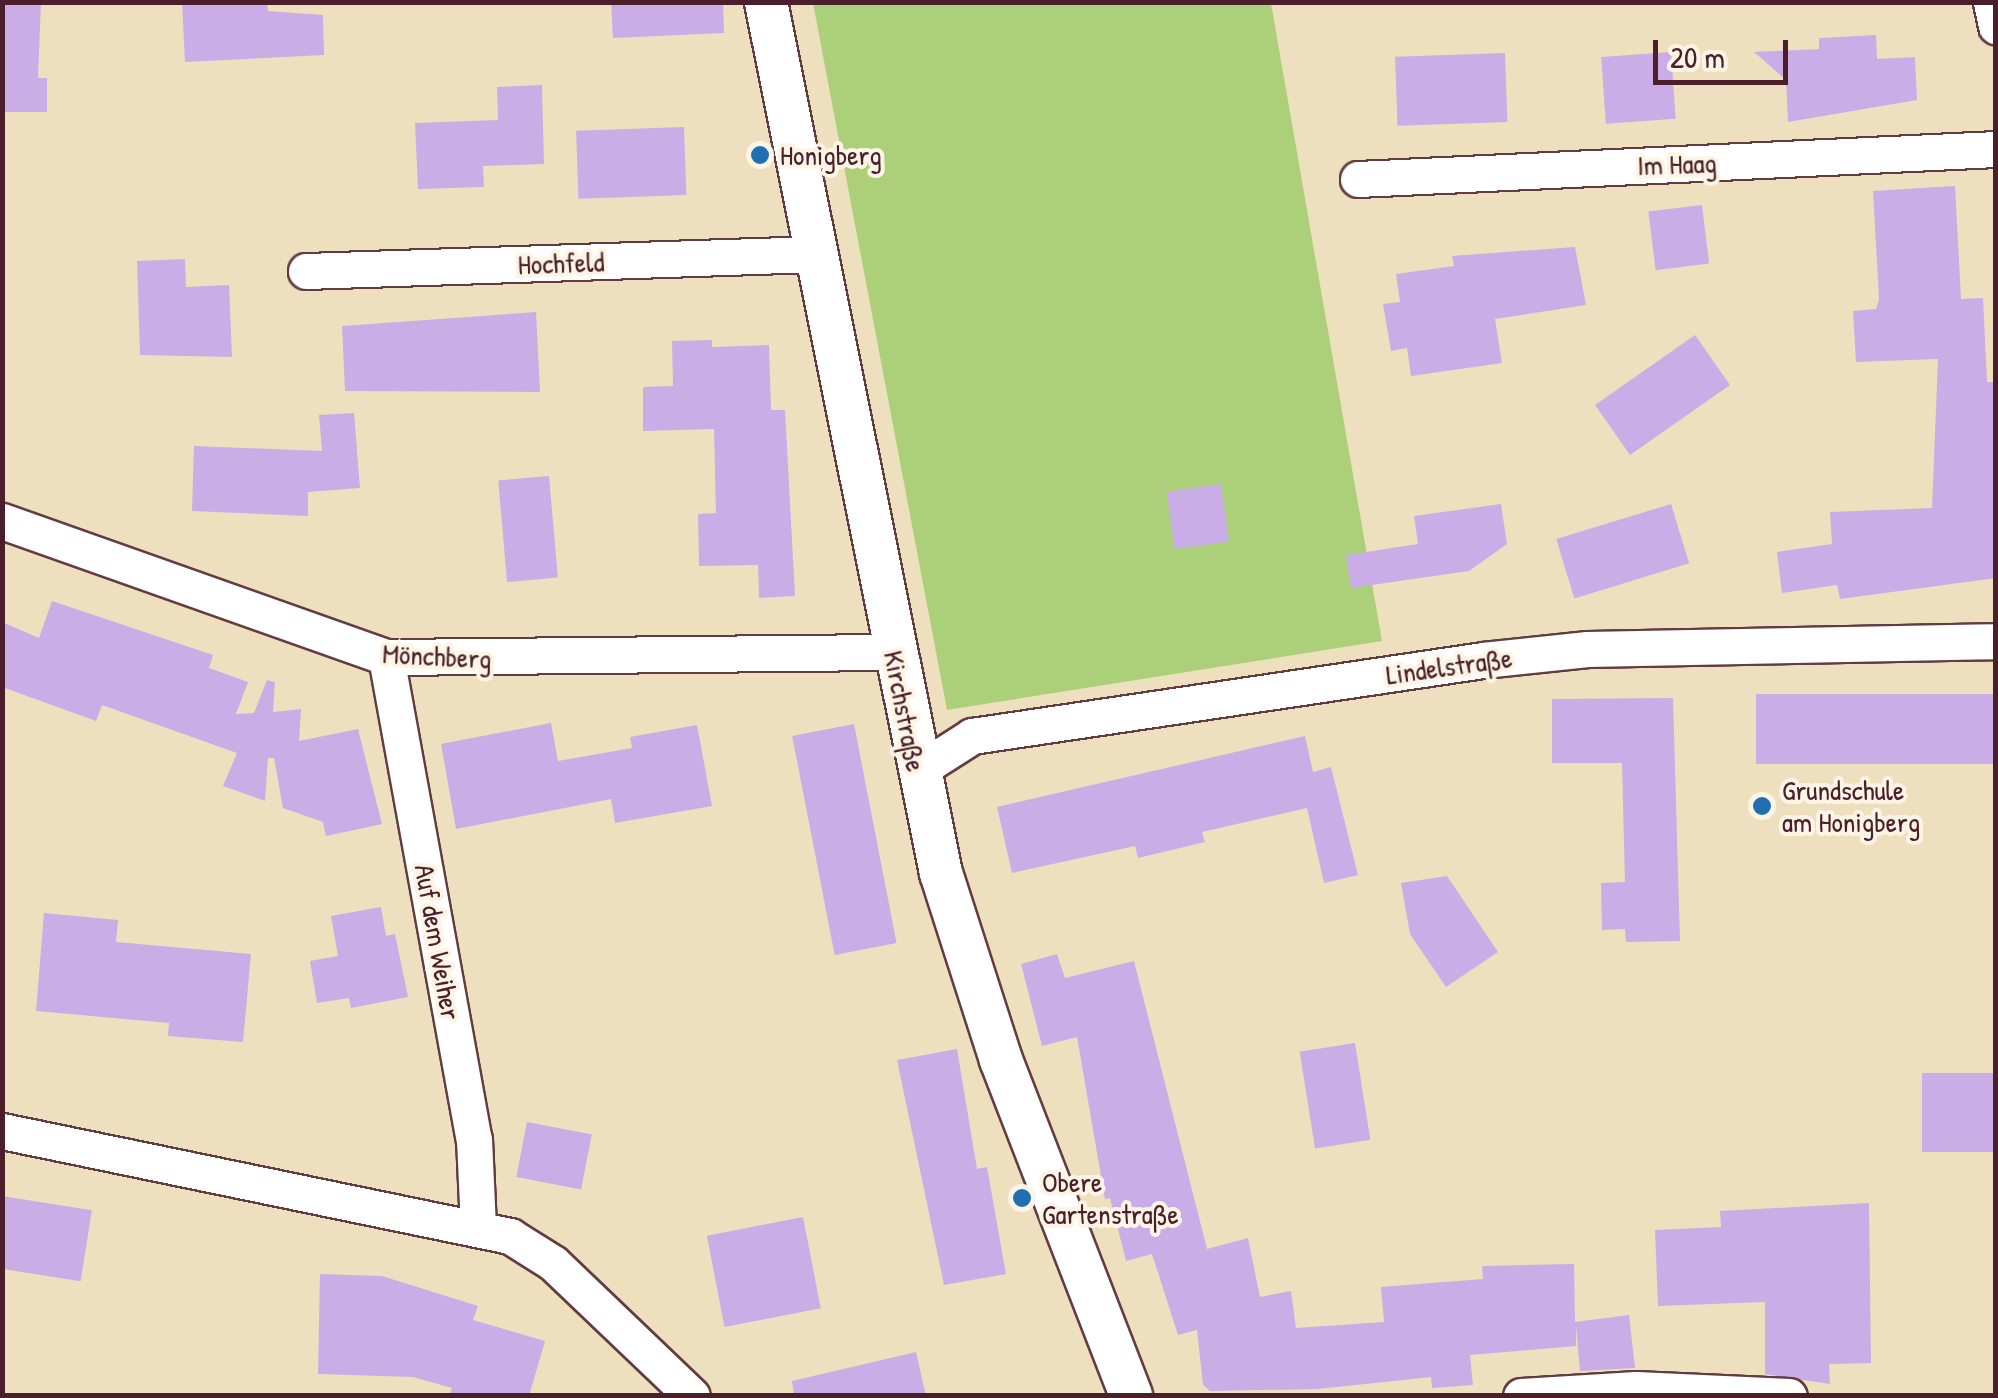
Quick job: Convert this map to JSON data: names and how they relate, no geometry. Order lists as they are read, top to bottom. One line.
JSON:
{"streets":{"street":["Im Haag","Hochfeld","Mönchberg","Lindelstraße","Kirchstraße","Auf dem Weiher"]},"crossings":[["Hochfeld","Kirchstraße"],["Mönchberg","Kirchstraße"],["Mönchberg","Auf dem Weiher"],["Lindelstraße","Kirchstraße"]],"places":["Honigberg","Grundschule am Honigberg","Obere Gartenstraße"],"scale_bar":"20 m"}
